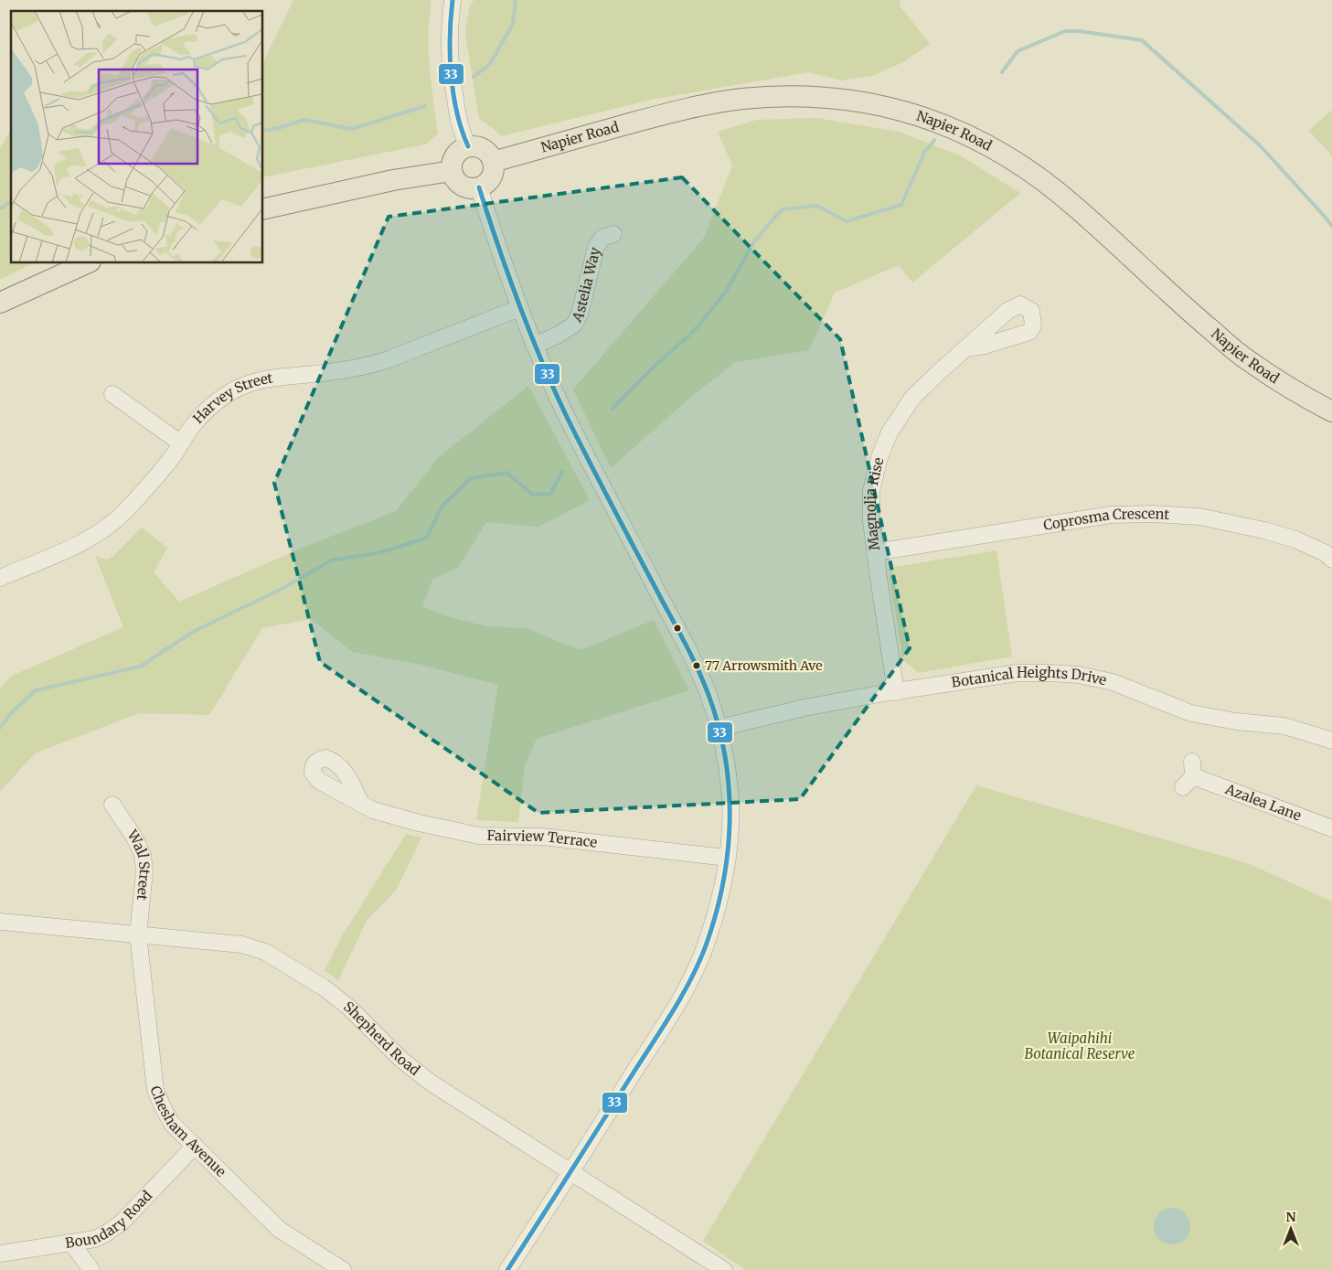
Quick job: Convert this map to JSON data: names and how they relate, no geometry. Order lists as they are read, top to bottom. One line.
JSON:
{"streets":{"main road":["Napier Road"],"street":["Astelia Way","Harvey Street","Magnolia Rise","Coprosma Crescent","Botanical Heights Drive","Azalea Lane","Fairview Terrace","Wall Street","Shepherd Road","Chesham Avenue","Boundary Road"]},"crossings":[["Magnolia Rise","Coprosma Crescent"],["Magnolia Rise","Botanical Heights Drive"],["Wall Street","Shepherd Road"],["Wall Street","Chesham Avenue"],["Shepherd Road","Chesham Avenue"],["Chesham Avenue","Boundary Road"]],"parks":["Waipahihi Botanical Reserve"],"places":["77 Arrowsmith Ave"],"lines":["transit line 33"],"north":"top"}
